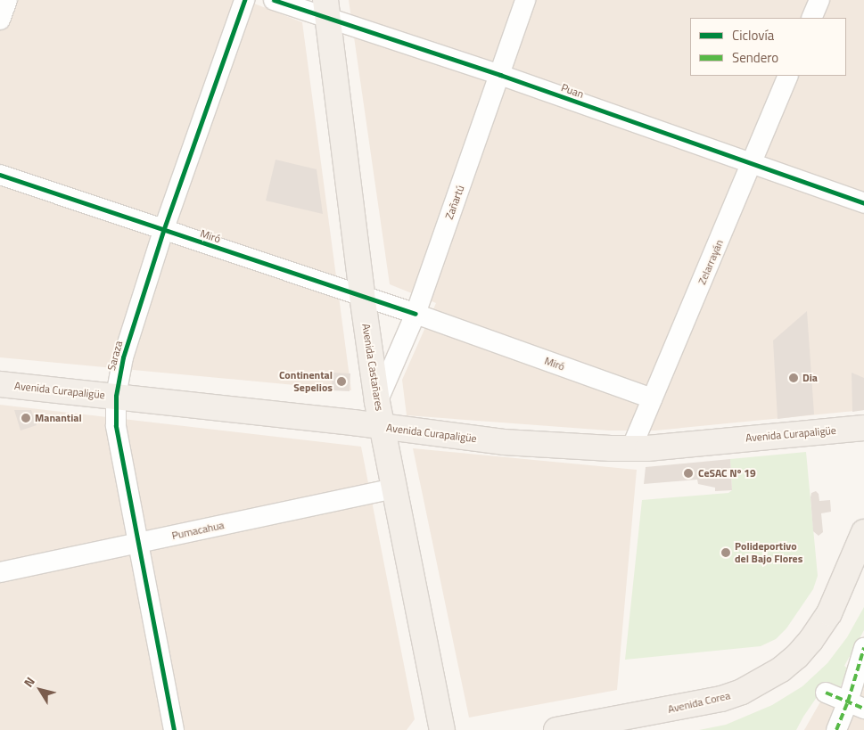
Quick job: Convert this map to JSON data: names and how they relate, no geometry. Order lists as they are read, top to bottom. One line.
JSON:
{"streets":{"main road":["Avenida Castañares","Avenida Curapaligüe","Avenida Corea"],"street":["Puan","Zañartú","Miró","Zelarrayán","Saraza","Pumacahua"]},"crossings":[["Puan","Zañartú"],["Puan","Zelarrayán"],["Puan","Avenida Castañares"],["Zañartú","Miró"],["Zañartú","Avenida Castañares"],["Miró","Zelarrayán"],["Miró","Saraza"],["Miró","Avenida Castañares"],["Zelarrayán","Avenida Curapaligüe"],["Saraza","Avenida Curapaligüe"],["Saraza","Pumacahua"],["Avenida Castañares","Avenida Curapaligüe"],["Avenida Castañares","Pumacahua"]],"places":["Dia","Continental Sepelios","Manantial","CeSAC Nº 19","Polideportivo del Bajo Flores"],"legend":["Ciclovía","Sendero"],"north":"top left"}
